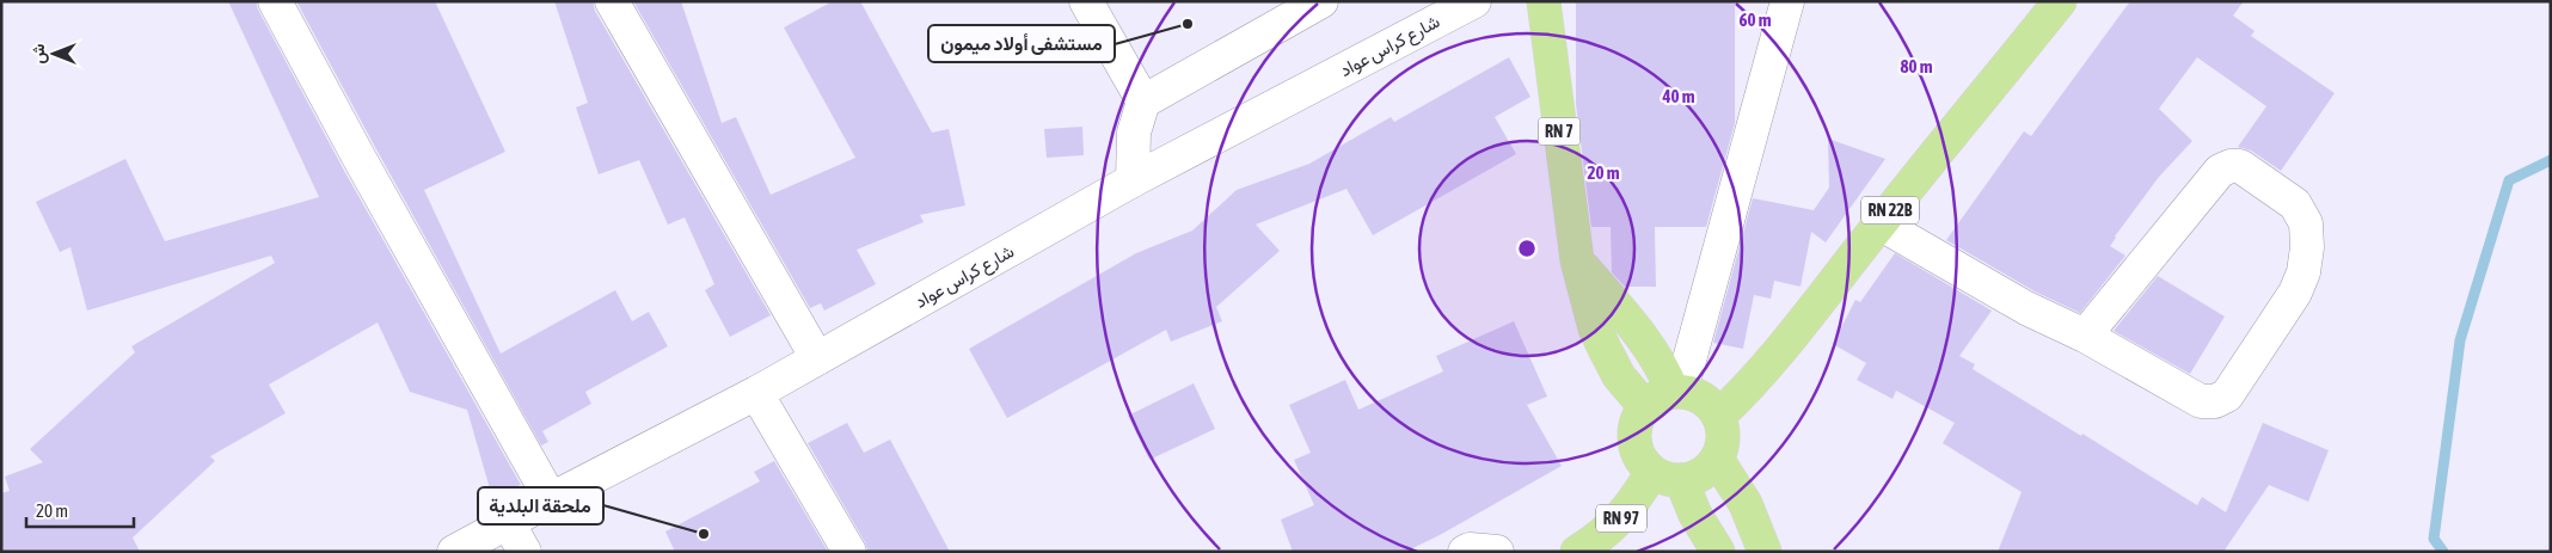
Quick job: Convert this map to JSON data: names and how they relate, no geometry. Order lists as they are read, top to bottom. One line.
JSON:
{"streets":{"main road":["RN 7","RN 22B","RN 97"],"street":["شارع كراس عواد"]},"crossings":[["RN 7","RN 22B"],["RN 7","RN 97"],["RN 22B","RN 97"]],"places":["مستشفى أولاد ميمون","ملحقة البلدية"],"scale_bar":"20 m","north":"left","rings":["60 m","80 m","40 m","20 m"]}
